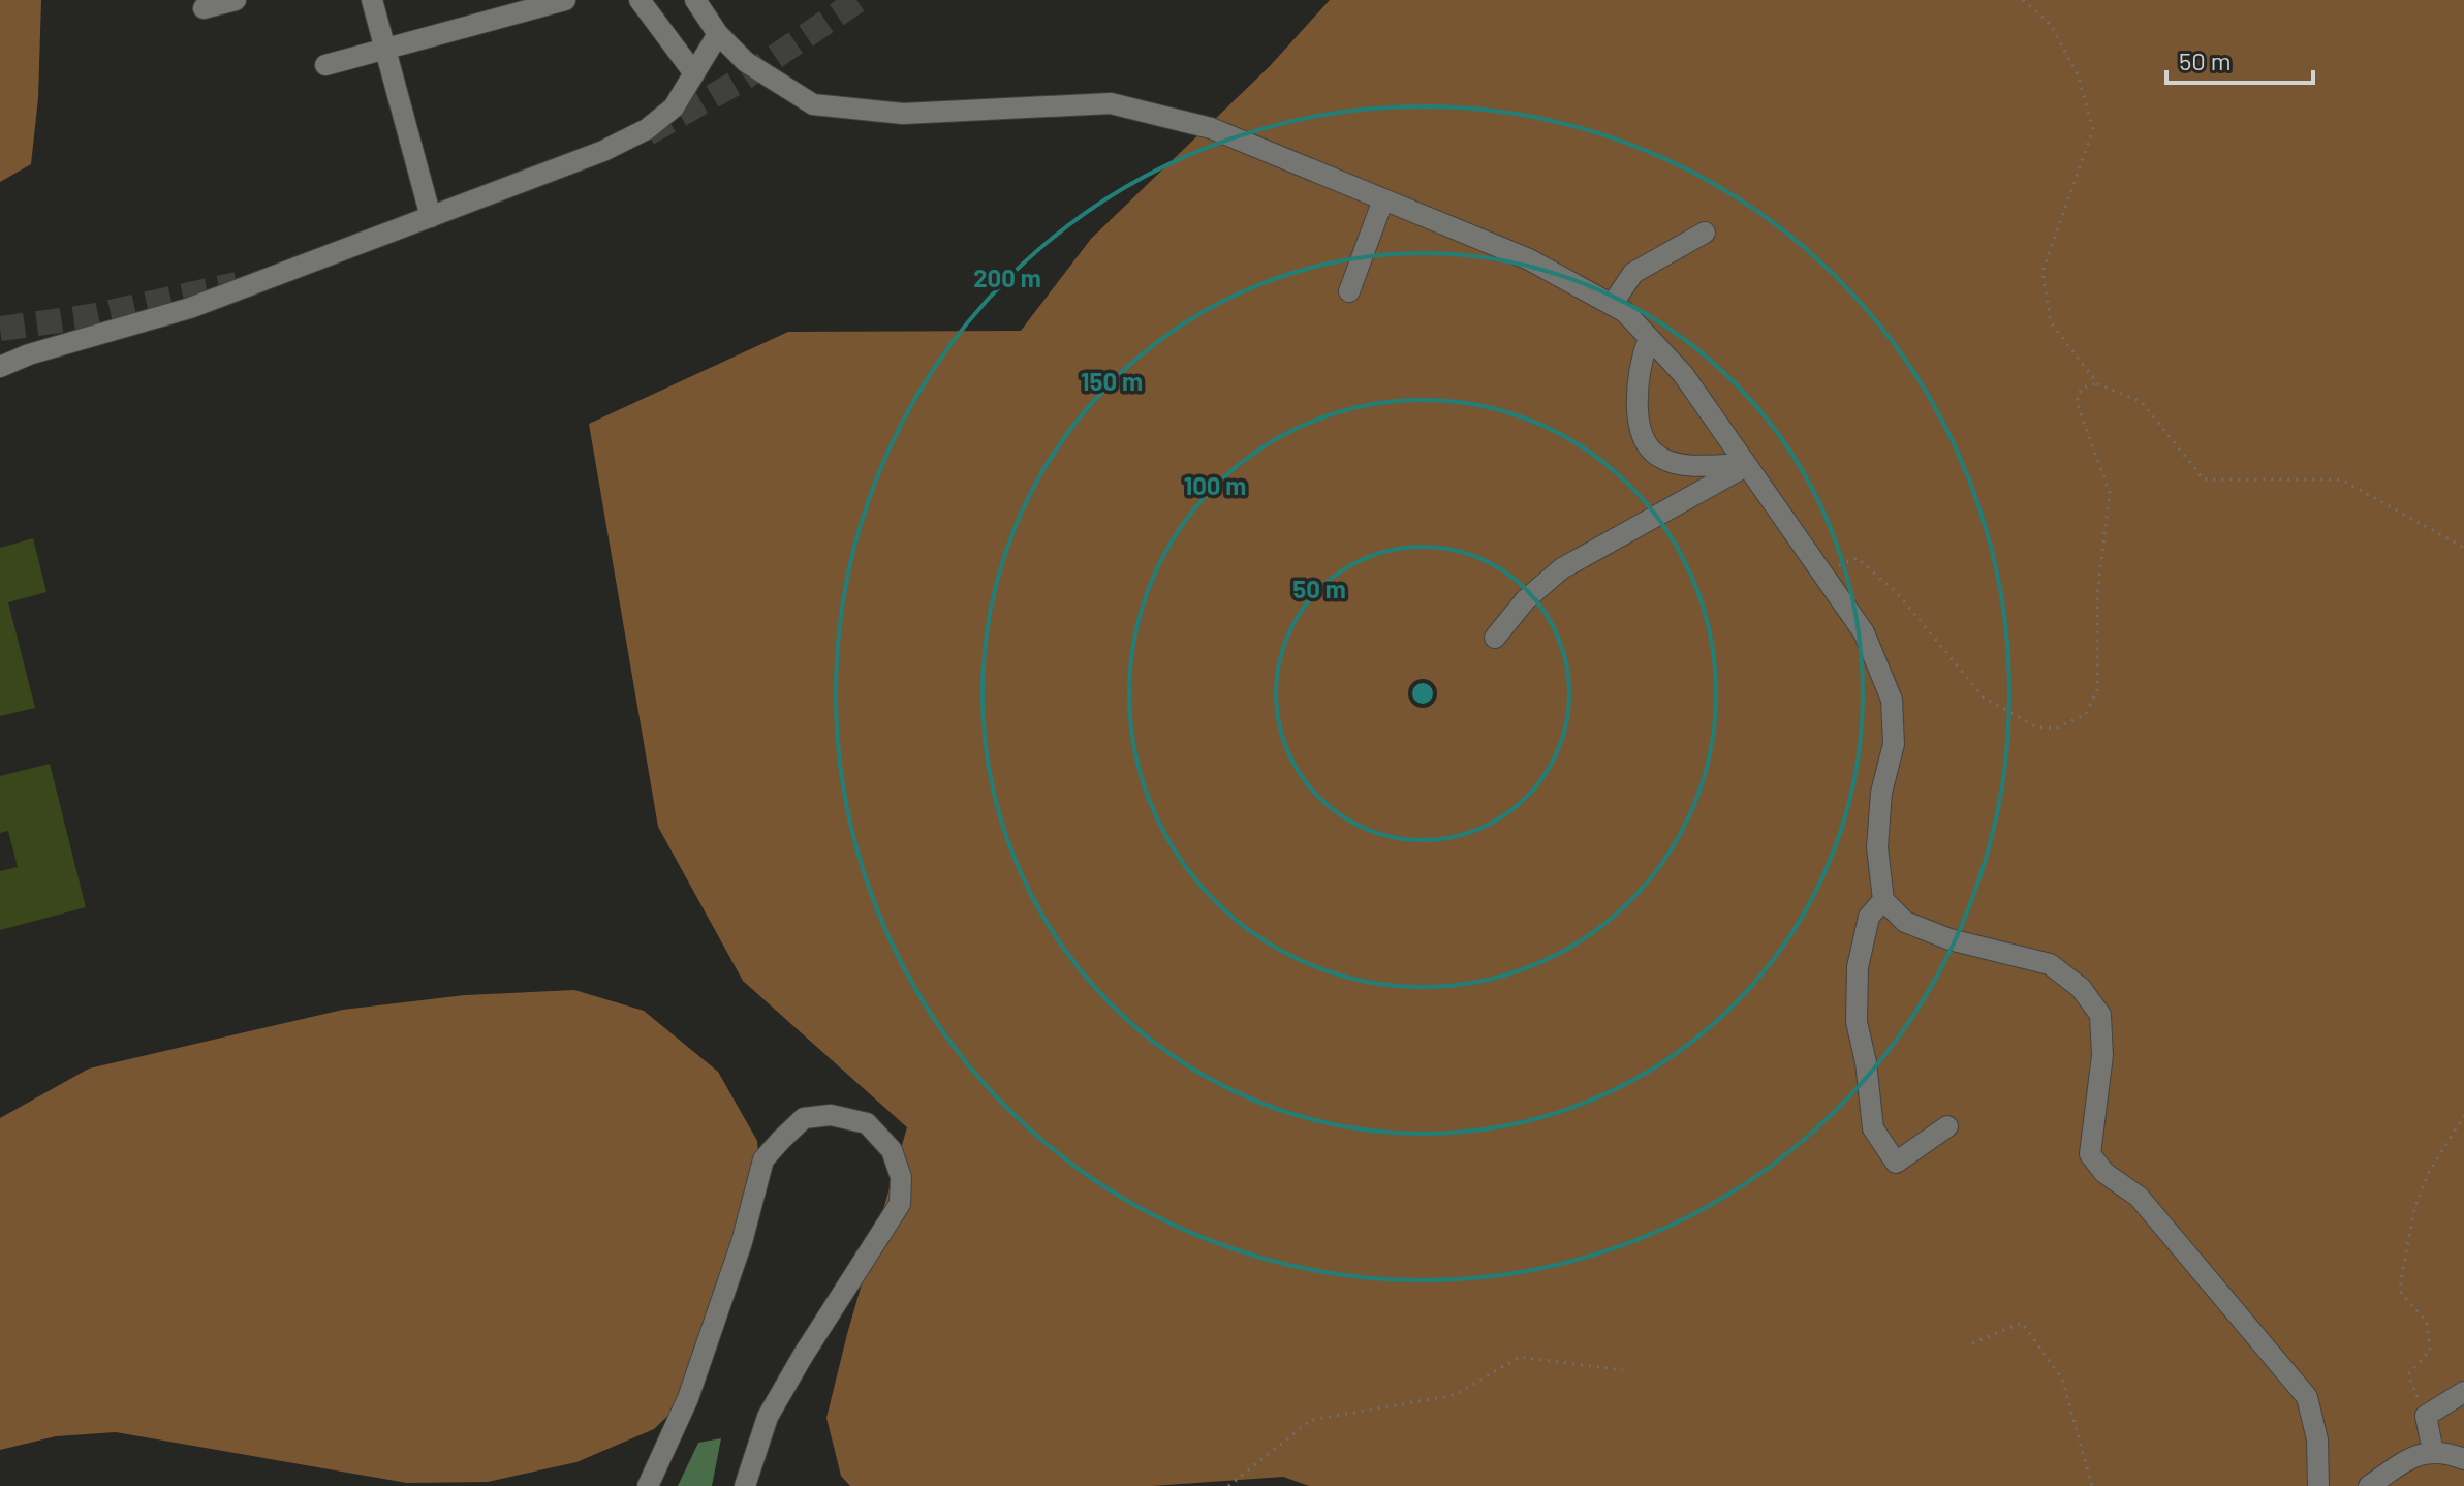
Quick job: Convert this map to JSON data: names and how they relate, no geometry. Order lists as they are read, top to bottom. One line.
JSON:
{"scale_bar":"50 m","rings":["200 m","150 m","100 m","50 m"]}
